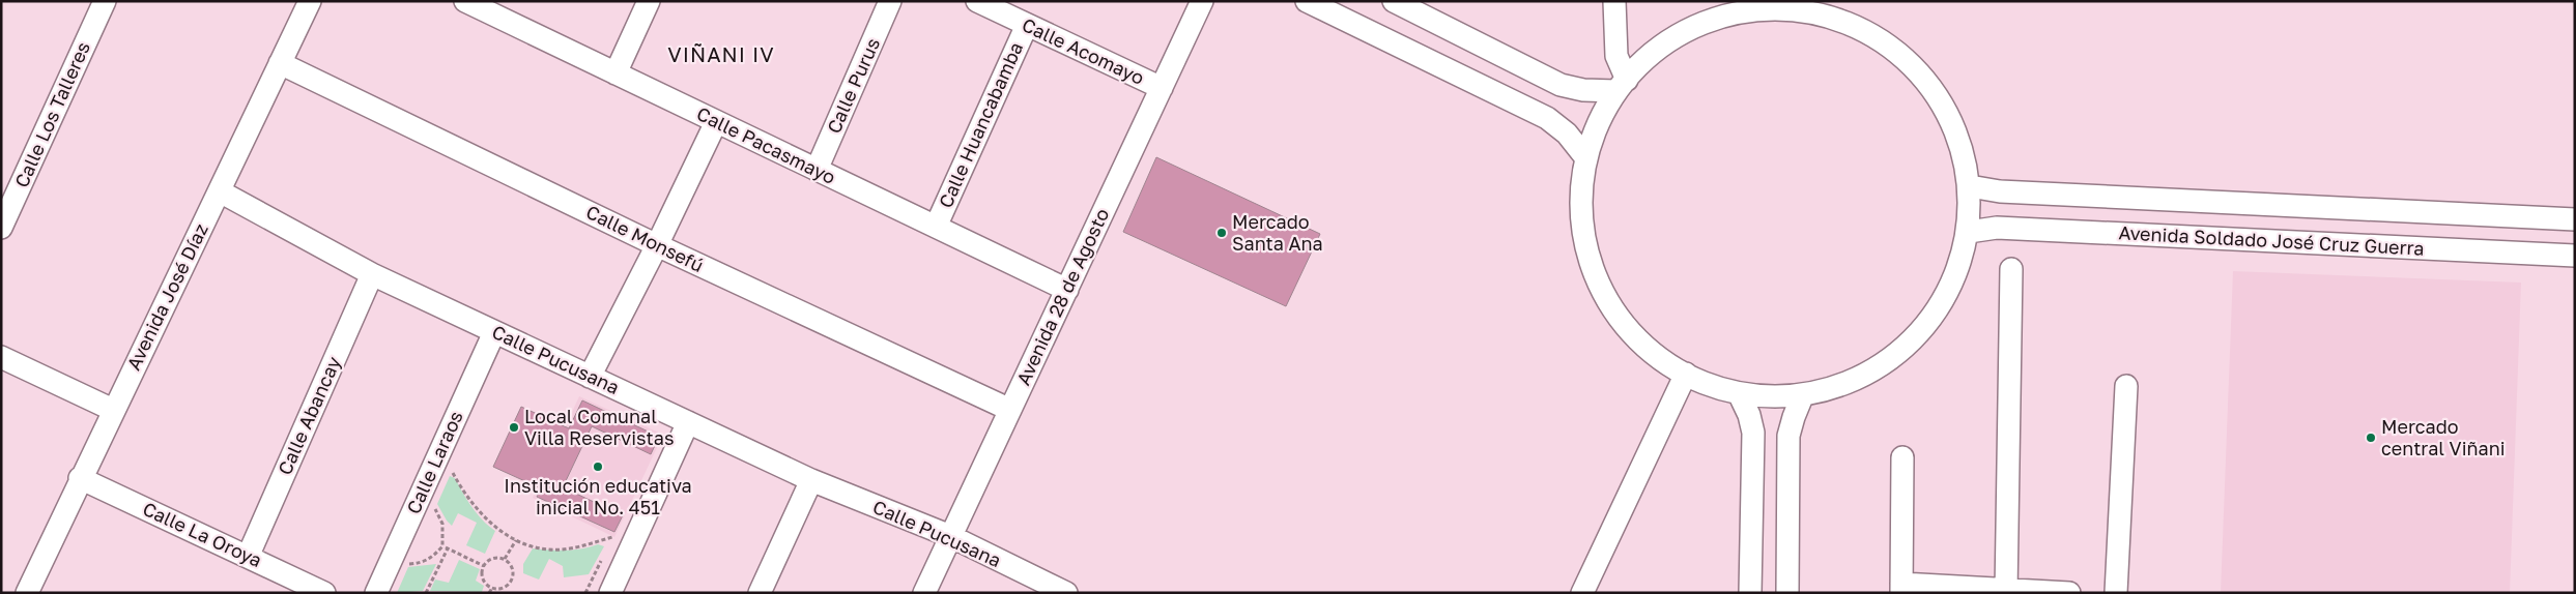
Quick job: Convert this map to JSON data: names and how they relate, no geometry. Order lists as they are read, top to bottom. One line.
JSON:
{"streets":{"street":["Calle Acomayo","Calle Purus","Calle Los Talleres","Calle Huancabamba","Calle Pacasmayo","Calle Monsefú","Avenida Soldado José Cruz Guerra","Avenida José Díaz","Avenida 28 de Agosto","Calle Pucusana","Calle Abancay","Calle Laraos","Calle La Oroya"]},"crossings":[["Calle Acomayo","Calle Huancabamba"],["Calle Acomayo","Avenida 28 de Agosto"],["Calle Purus","Calle Pacasmayo"],["Calle Huancabamba","Calle Pacasmayo"],["Calle Pacasmayo","Avenida 28 de Agosto"],["Calle Monsefú","Avenida José Díaz"],["Calle Monsefú","Avenida 28 de Agosto"],["Avenida José Díaz","Calle Pucusana"],["Avenida José Díaz","Calle La Oroya"],["Avenida 28 de Agosto","Calle Pucusana"],["Calle Pucusana","Calle Abancay"],["Calle Pucusana","Calle Laraos"],["Calle Abancay","Calle La Oroya"]],"districts":["VIÑANI IV"],"places":["Mercado Santa Ana","Local Comunal Villa Reservistas","Mercado central Viñani","Institución educativa inicial No. 451"]}
